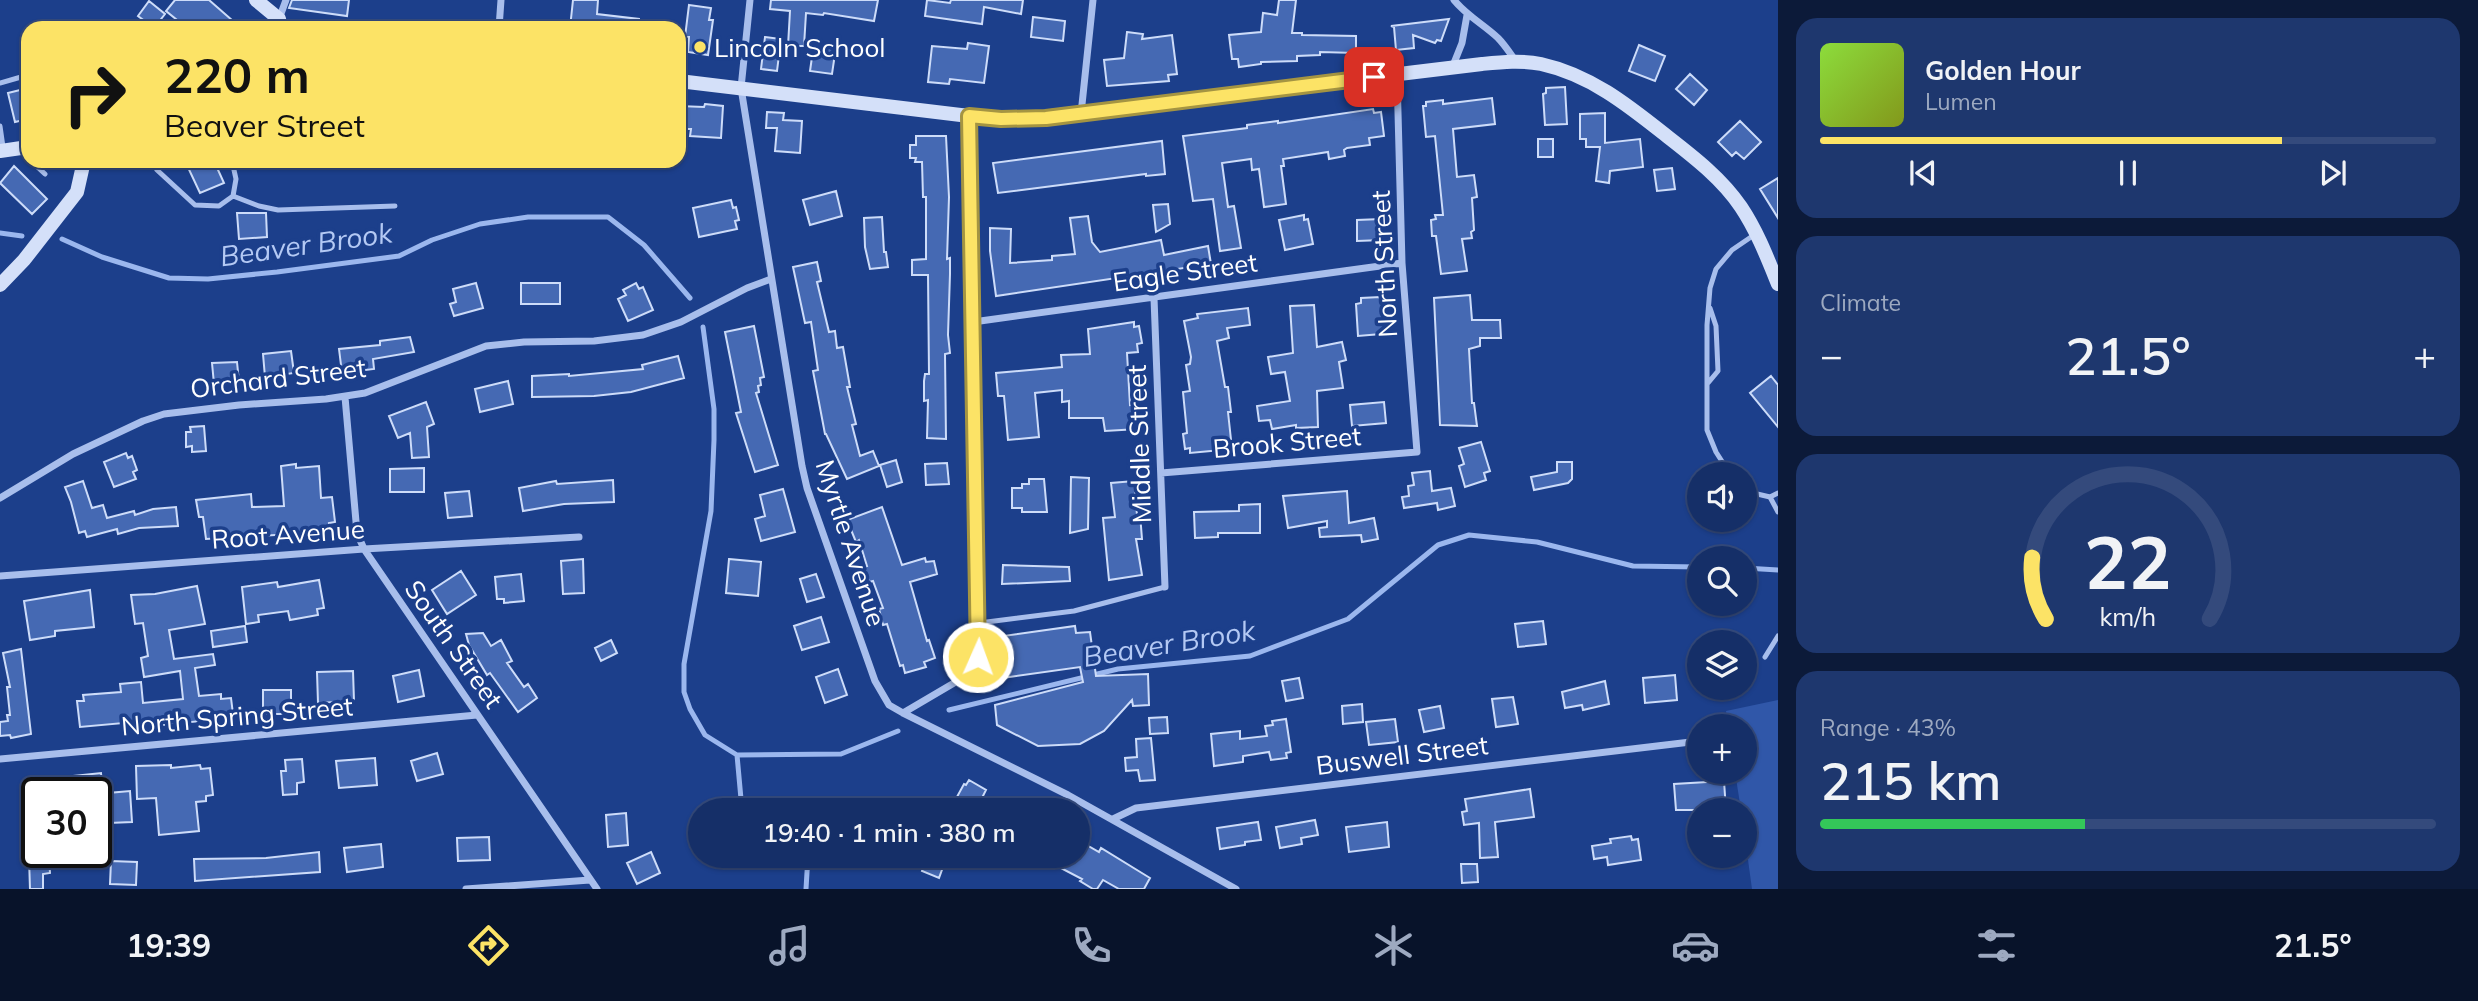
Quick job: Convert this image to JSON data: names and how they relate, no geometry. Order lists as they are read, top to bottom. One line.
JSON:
{"streets":{"street":["North Street","Eagle Street","Orchard Street","Brook Street","Middle Street","Root Avenue","Myrtle Avenue","South Street","North Spring Street","Buswell Street"]},"crossings":[["North Street","Eagle Street"],["North Street","Brook Street"],["Eagle Street","Middle Street"],["Orchard Street","Myrtle Avenue"],["Orchard Street","South Street"],["Brook Street","Middle Street"],["Root Avenue","South Street"],["Myrtle Avenue","Buswell Street"],["South Street","North Spring Street"]],"water":["Beaver Brook"],"places":["Lincoln School"],"page":{"turn":["220 m","Beaver Street"],"song":["Golden Hour","Lumen"],"tile":["Climate",["Range · 43%","215 km"]],"heat":["−","21.5°","+"],"map_buttons":["+","−"],"limit":"30","trip":"19:40 · 1 min · 380 m","tabs":["19:39","21.5°"],"gauge":["22","km/h"]}}
